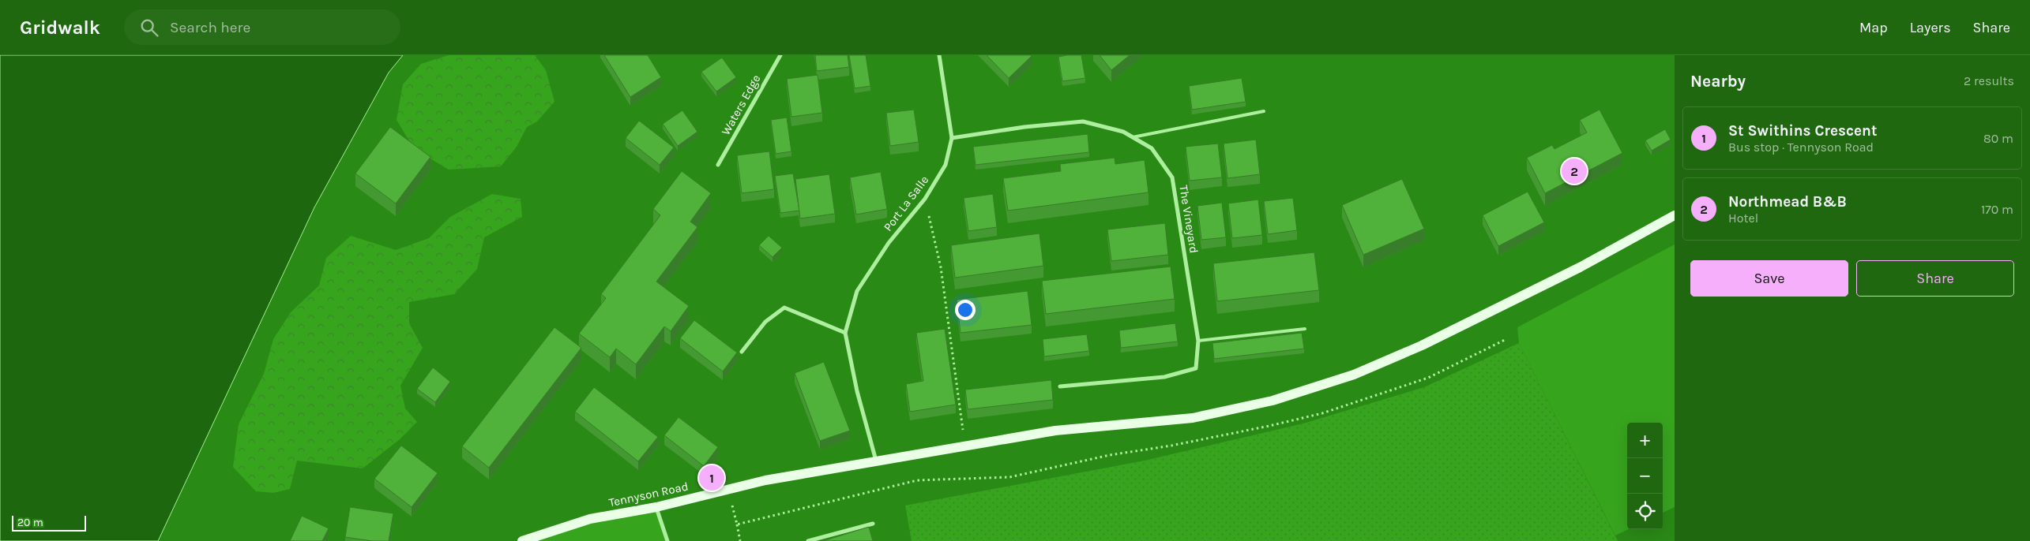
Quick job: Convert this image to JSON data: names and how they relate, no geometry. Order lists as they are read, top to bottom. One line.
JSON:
{"streets":{"main road":["Tennyson Road"],"street":["Waters Edge","Port La Salle","The Vineyard"]},"crossings":[["Port La Salle","The Vineyard"],["Port La Salle","Tennyson Road"]],"scale_bar":"20 m","page":{"header":"Gridwalk","search":"Search here","nav":["Map","Layers","Share"],"heading":["Nearby","2 results"],"list":[{"mark":"1","name":"St Swithins Crescent","note":"Bus stop · Tennyson Road","value":"80 m"},{"mark":"2","name":"Northmead B&B","note":"Hotel","value":"170 m"}],"pins":["2","1"],"buttons":["Save","Share"],"map_buttons":["+","−"],"scale":"20 m"}}
